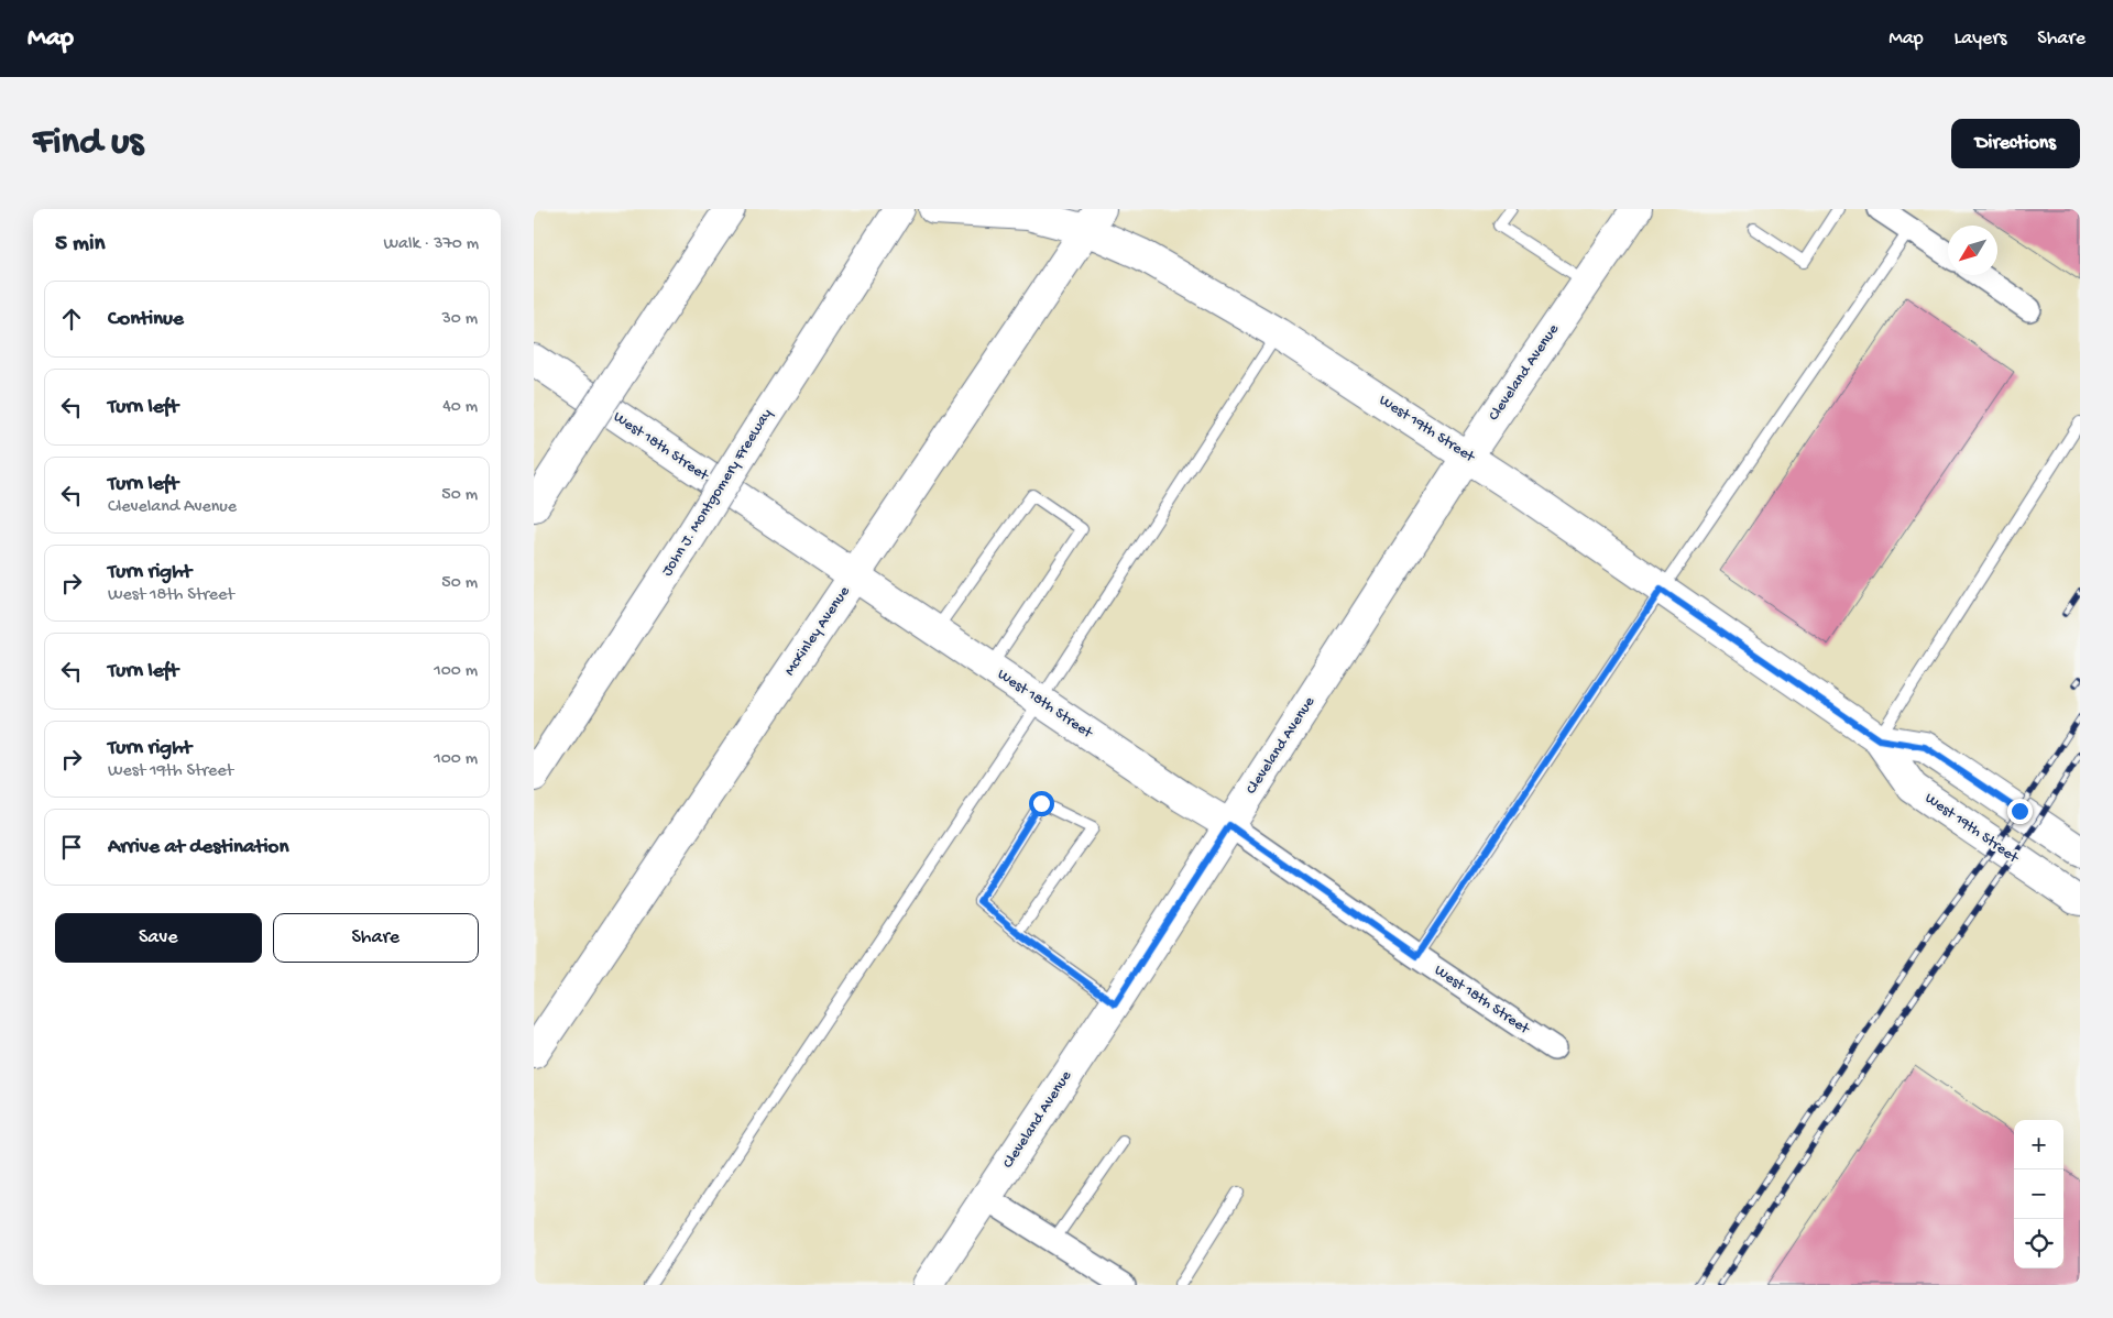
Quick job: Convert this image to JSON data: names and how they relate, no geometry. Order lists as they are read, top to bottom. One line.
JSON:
{"streets":{"main road":["Cleveland Avenue","West 19th Street","West 18th Street","John J. Montgomery Freeway","McKinley Avenue"]},"crossings":[["Cleveland Avenue","West 19th Street"],["Cleveland Avenue","West 18th Street"],["West 19th Street","McKinley Avenue"],["West 18th Street","McKinley Avenue"]],"north":"bottom left","page":{"header":"Map","nav":["Map","Layers","Share"],"buttons":["Directions",["Save","Share"]],"title":"Find us","heading":["5 min","Walk · 370 m"],"list":[["Continue","30 m"],["Turn left","40 m"],["Turn left","Cleveland Avenue","50 m"],["Turn right","West 18th Street","50 m"],["Turn left","100 m"],["Turn right","West 19th Street","100 m"],"Arrive at destination"],"map_buttons":["+","−"]}}
